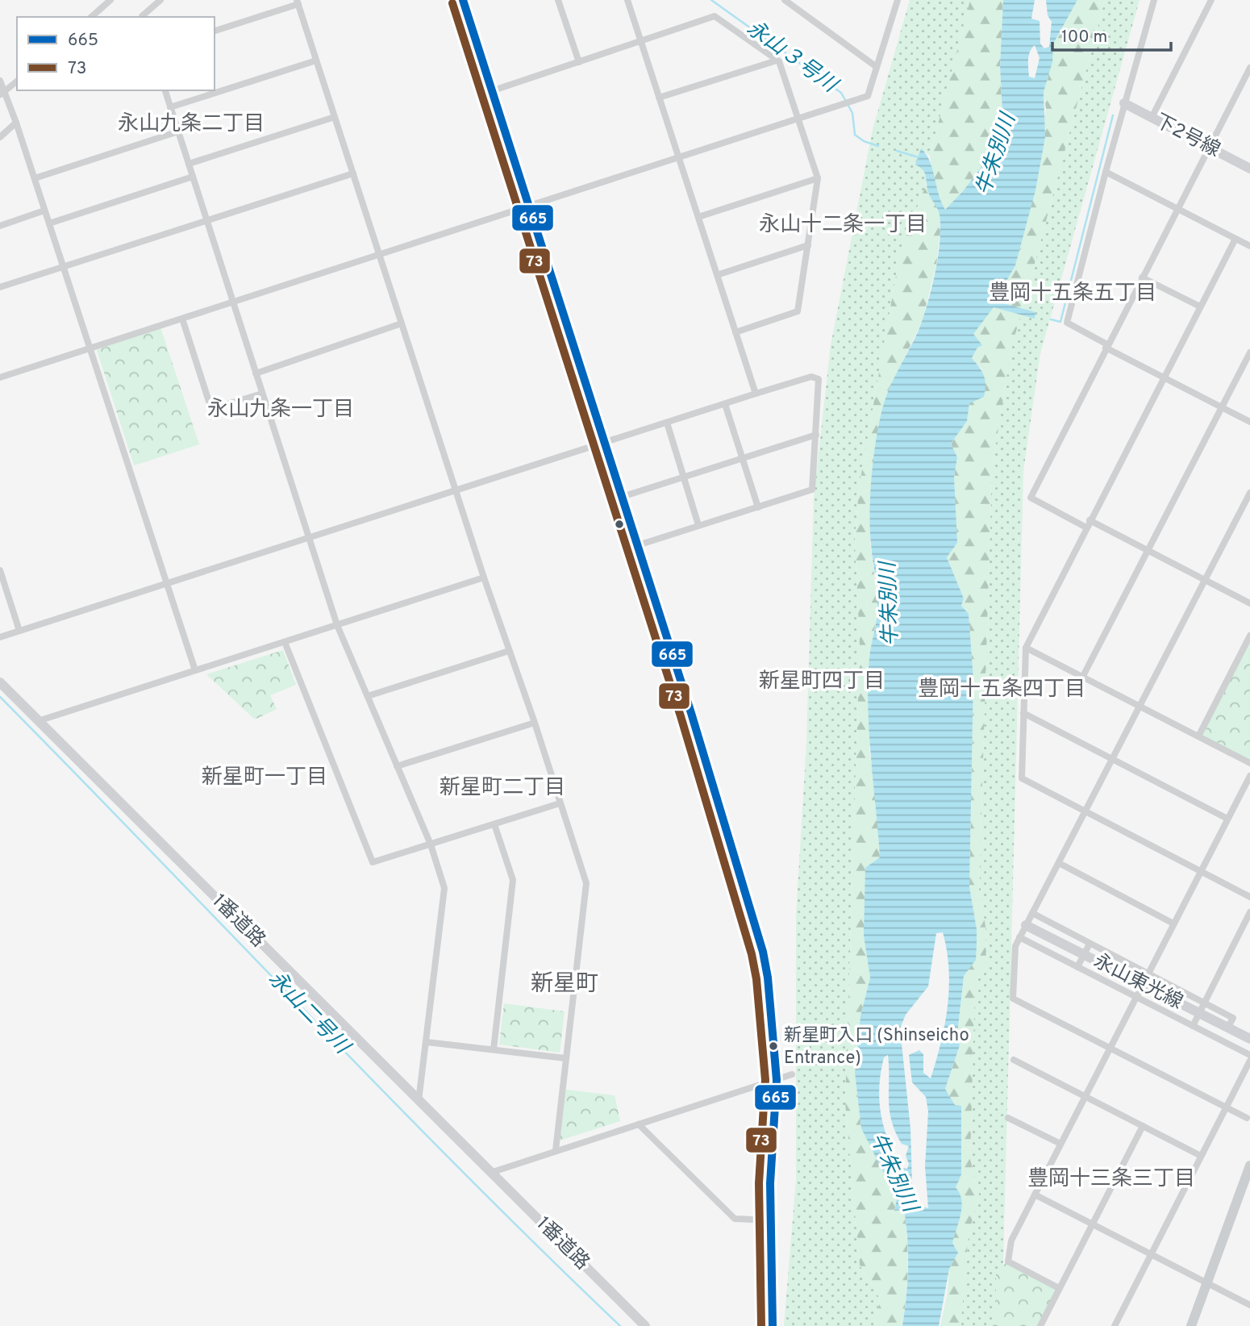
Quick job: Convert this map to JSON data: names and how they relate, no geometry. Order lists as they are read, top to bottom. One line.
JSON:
{"streets":{"street":["下2号線","1番道路","永山東光線"]},"districts":["永山九条二丁目","永山十二条一丁目","豊岡十五条五丁目","永山九条一丁目","新星町四丁目","豊岡十五条四丁目","新星町一丁目","新星町二丁目","新星町","豊岡十三条三丁目"],"water":["永山３号川","牛朱別川","永山二号川"],"places":["新星町入口 (Shinseicho Entrance)"],"lines":["transit line 665","transit line 73"],"legend":["665","73"],"scale_bar":"100 m"}
